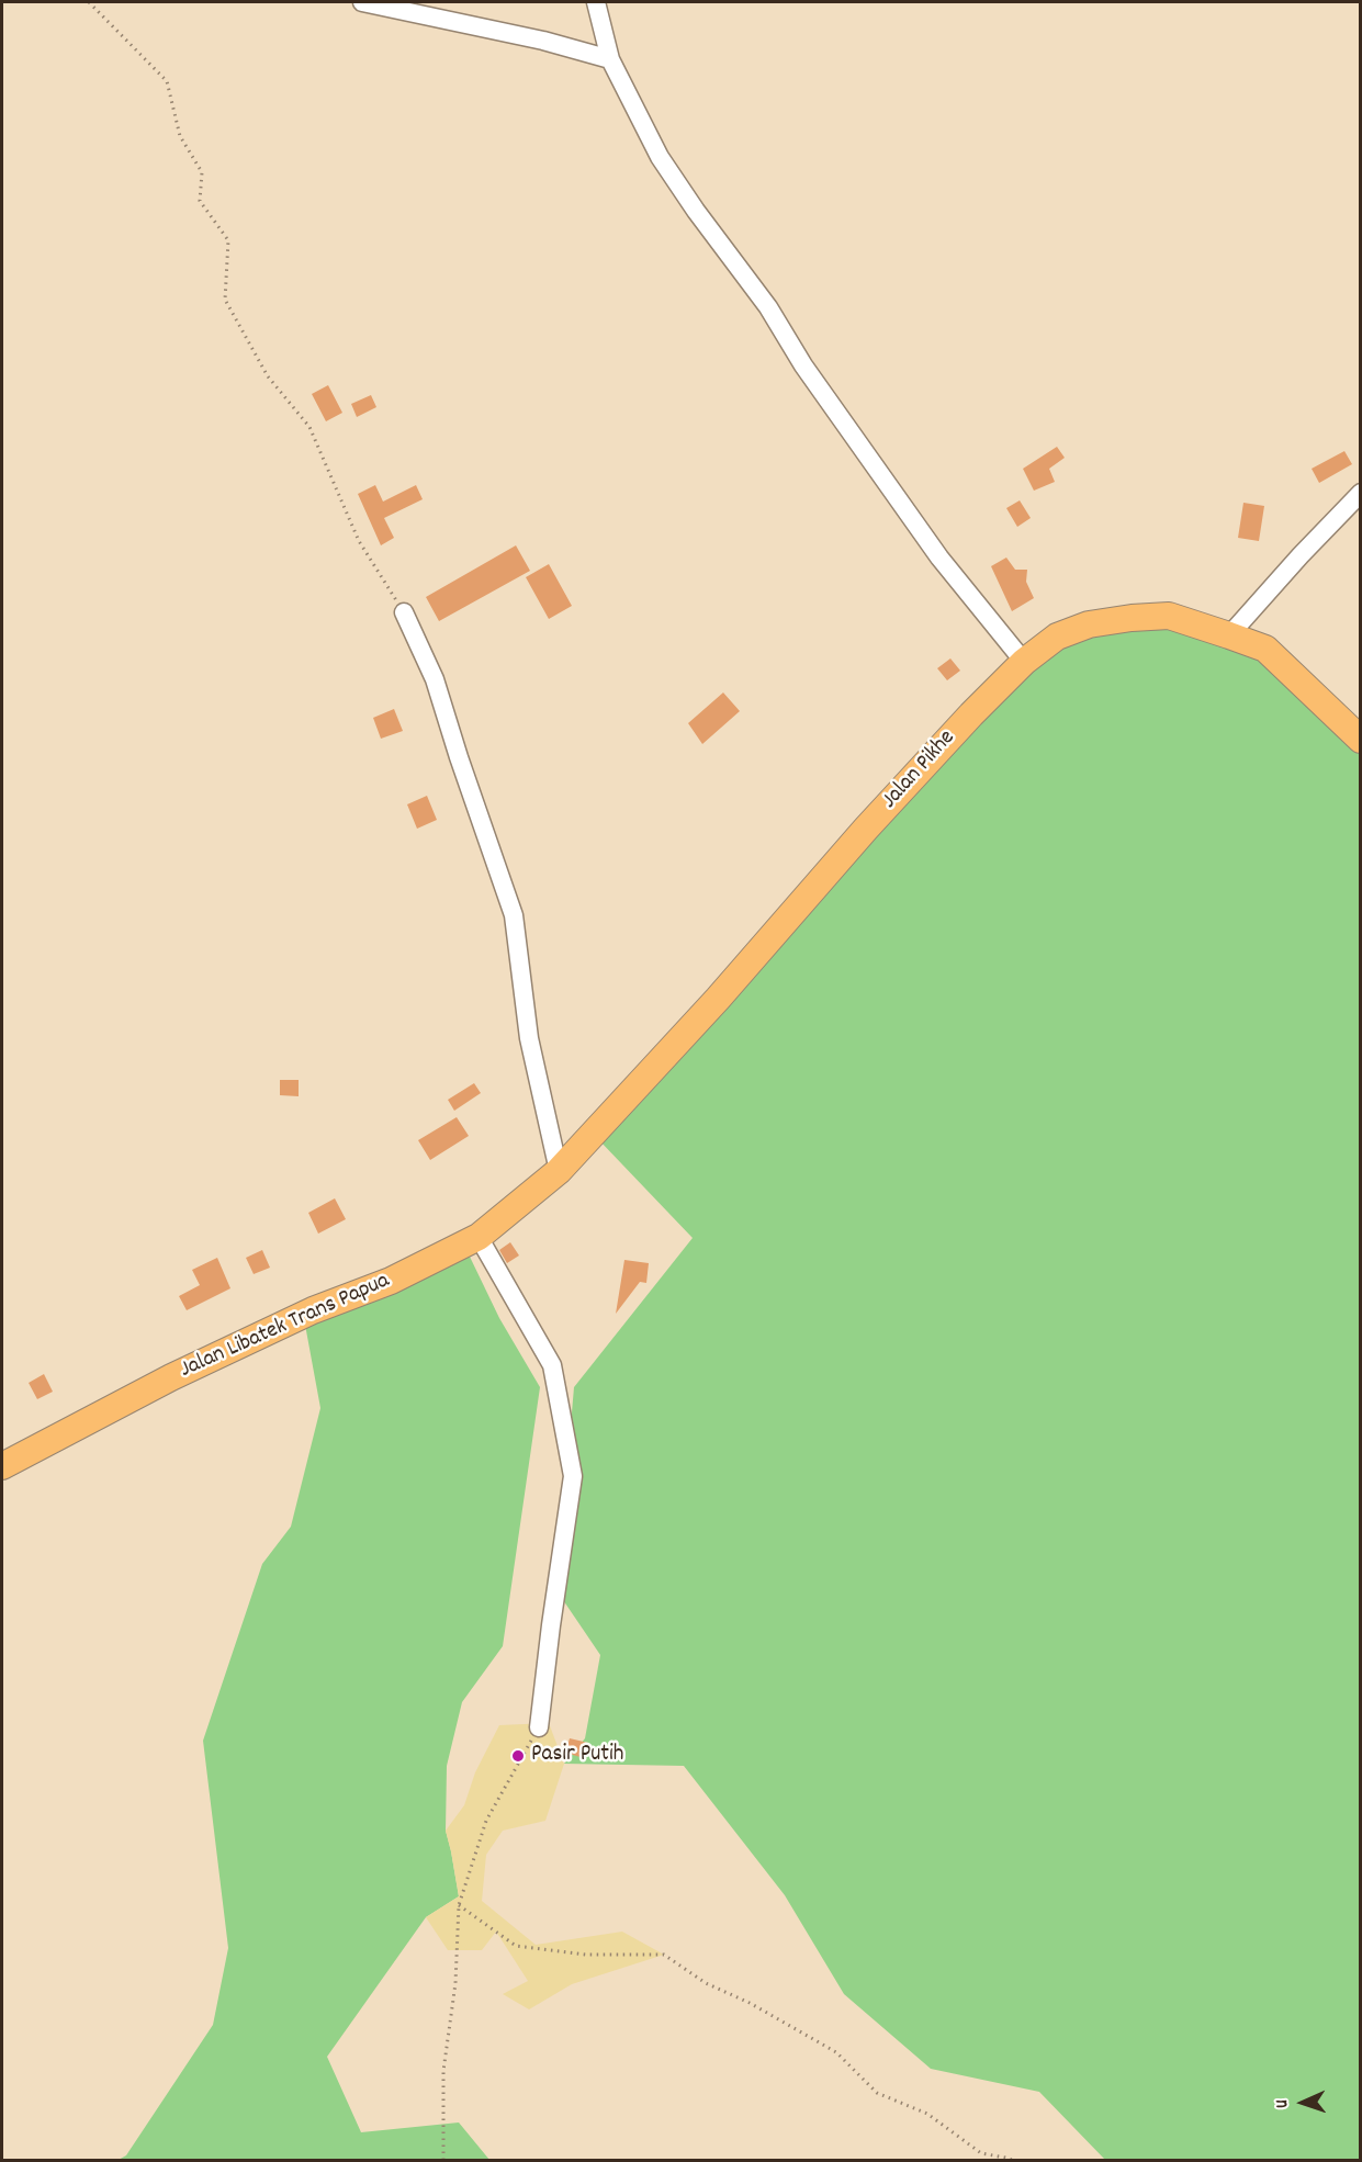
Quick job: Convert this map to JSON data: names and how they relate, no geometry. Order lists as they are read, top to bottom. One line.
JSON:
{"streets":{"highway":["Jalan Pikhe","Jalan Libatek Trans Papua"]},"crossings":[["Jalan Pikhe","Jalan Libatek Trans Papua"]],"places":["Pasir Putih"],"north":"left"}
